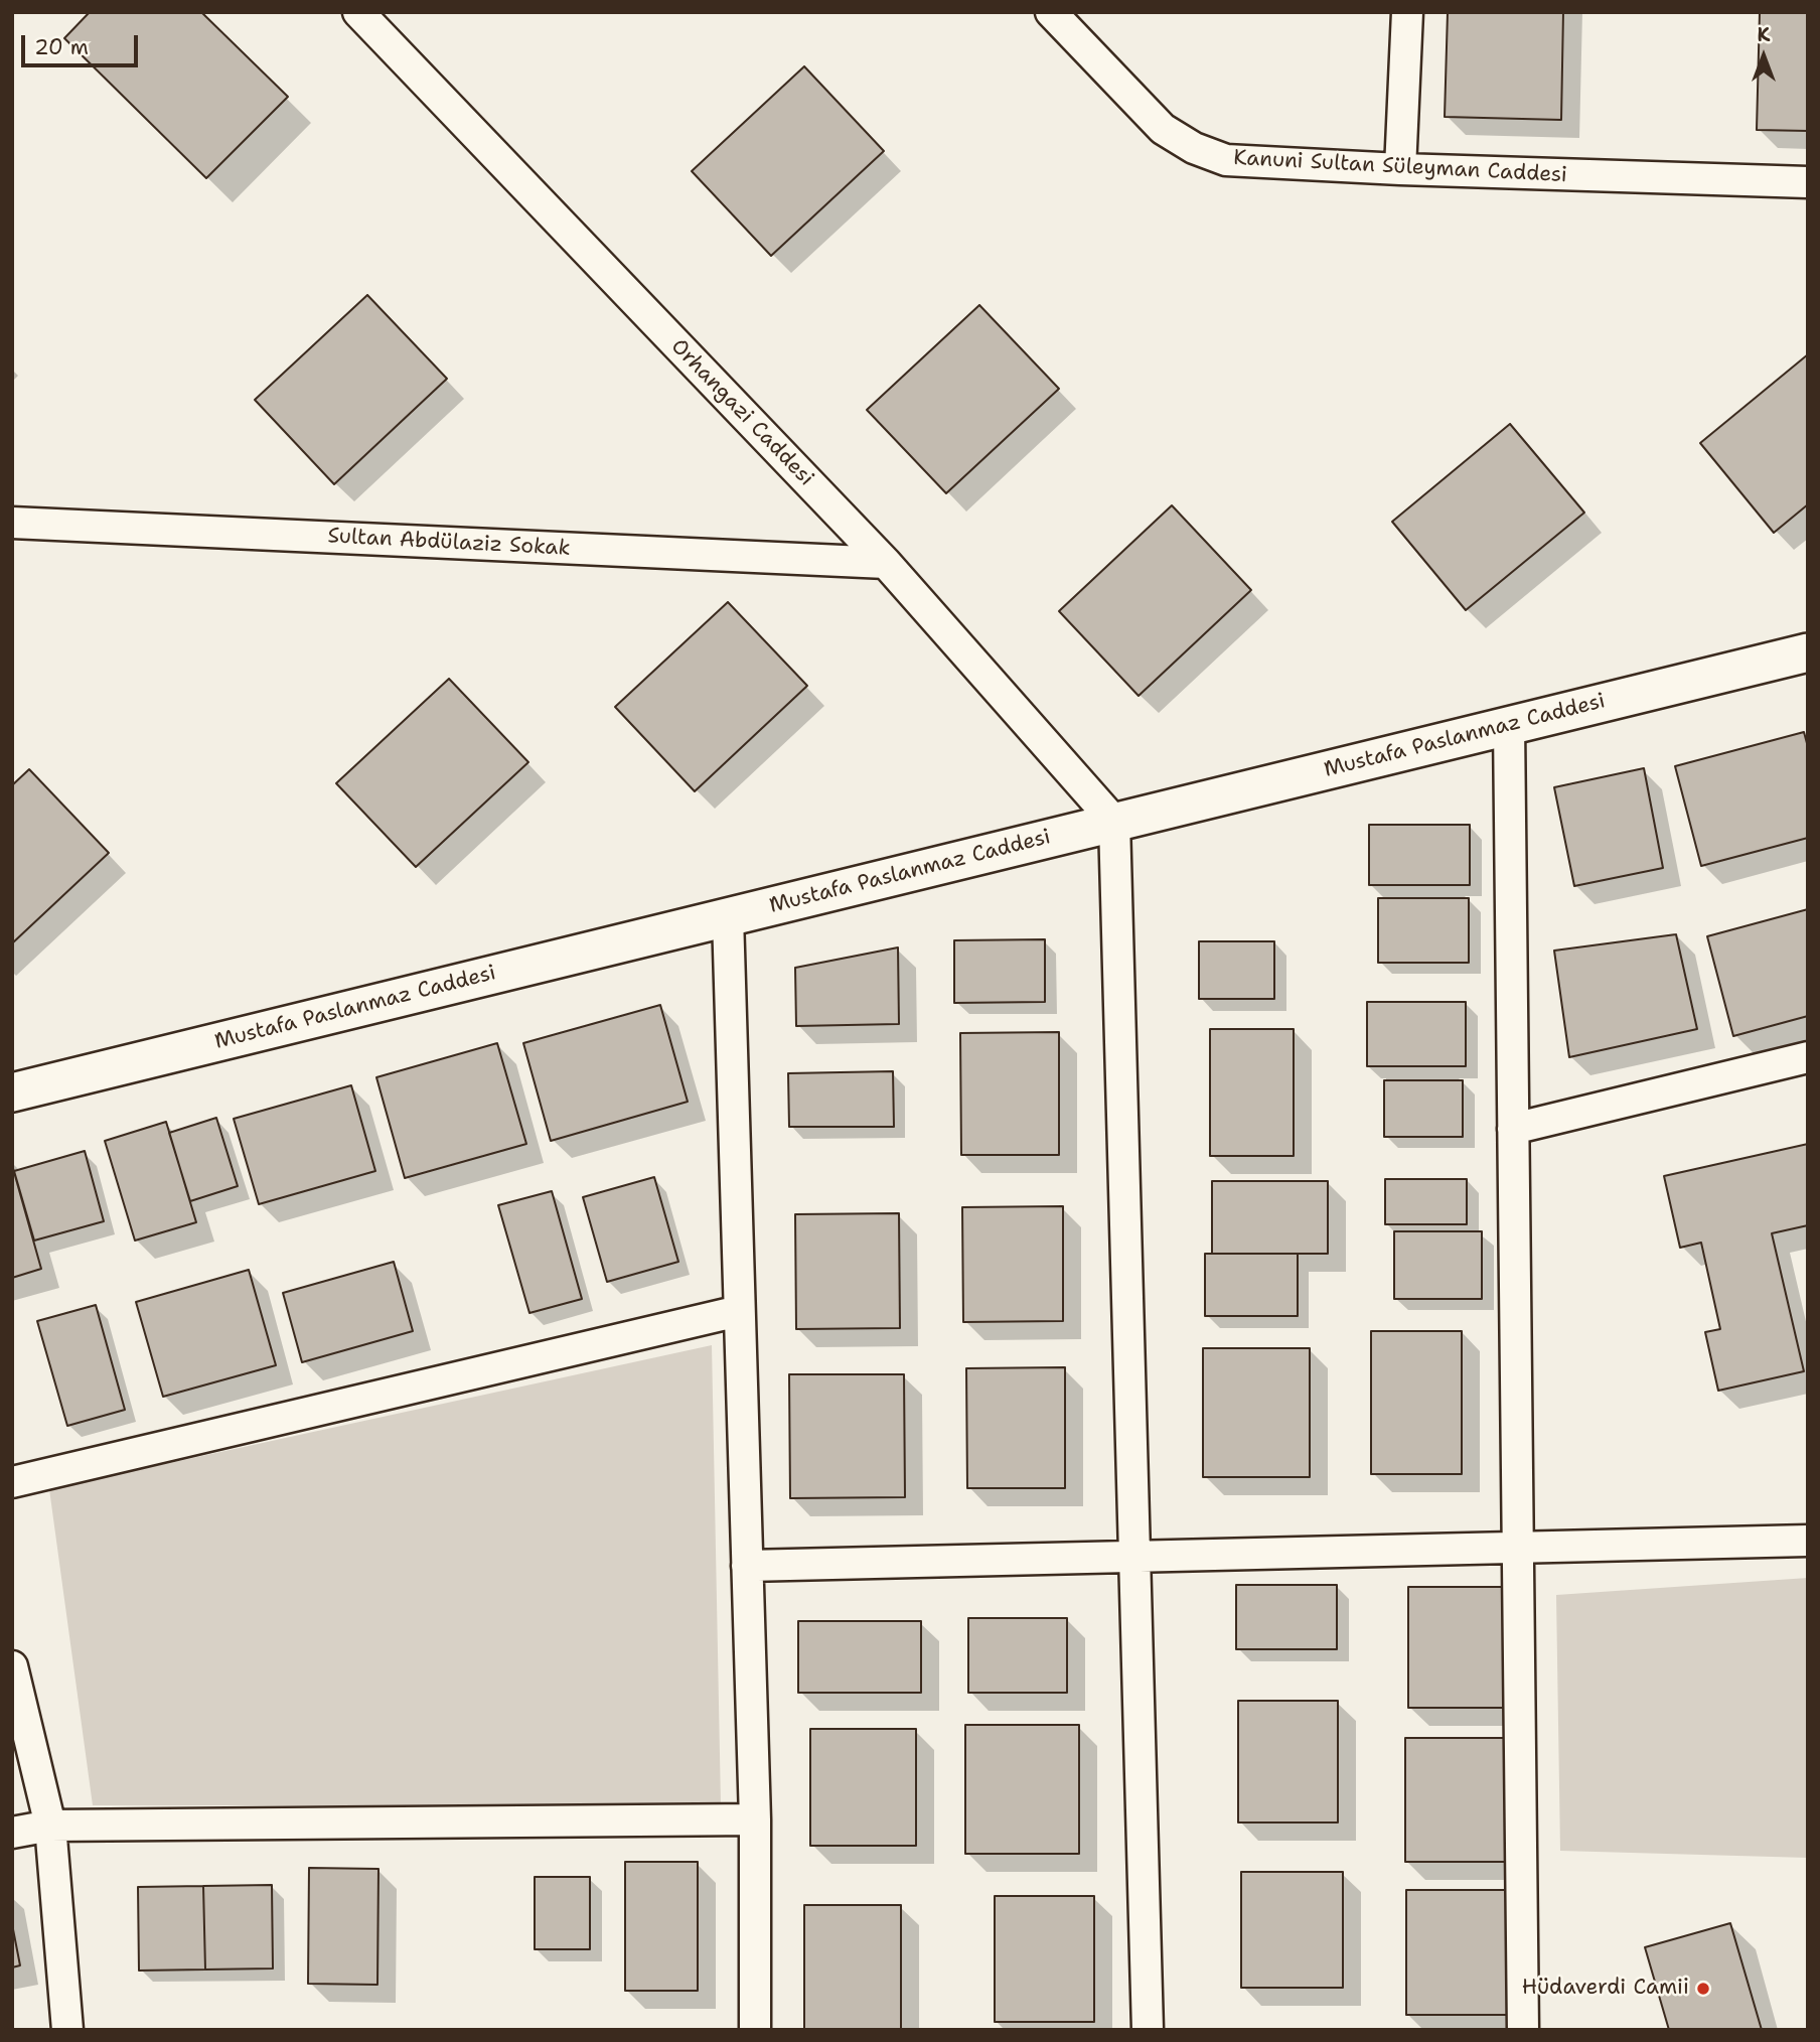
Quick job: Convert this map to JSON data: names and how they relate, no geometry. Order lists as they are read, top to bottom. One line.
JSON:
{"streets":{"street":["Kanuni Sultan Süleyman Caddesi","Orhangazi Caddesi","Sultan Abdülaziz Sokak","Mustafa Paslanmaz Caddesi"]},"crossings":[["Orhangazi Caddesi","Sultan Abdülaziz Sokak"],["Orhangazi Caddesi","Mustafa Paslanmaz Caddesi"]],"places":["Hüdaverdi Camii"],"scale_bar":"20 m","north":"top"}
